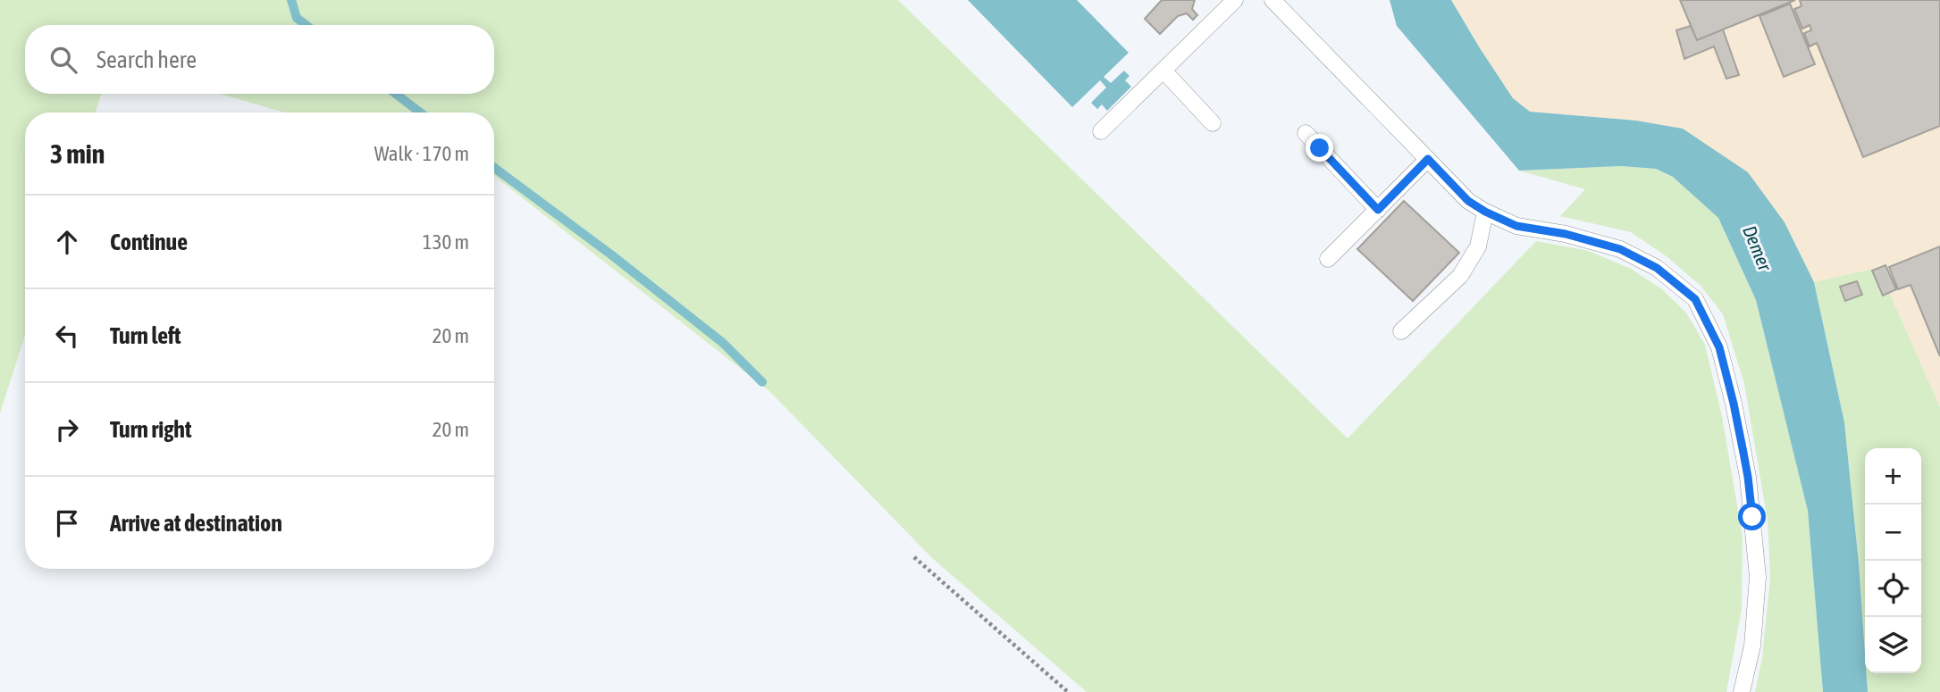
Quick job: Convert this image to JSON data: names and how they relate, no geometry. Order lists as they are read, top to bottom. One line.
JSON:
{"water":["Demer"],"page":{"search":"Search here","heading":["3 min","Walk · 170 m"],"list":[["Continue","130 m"],["Turn left","20 m"],["Turn right","20 m"],"Arrive at destination"],"map_buttons":["+","−"]}}
